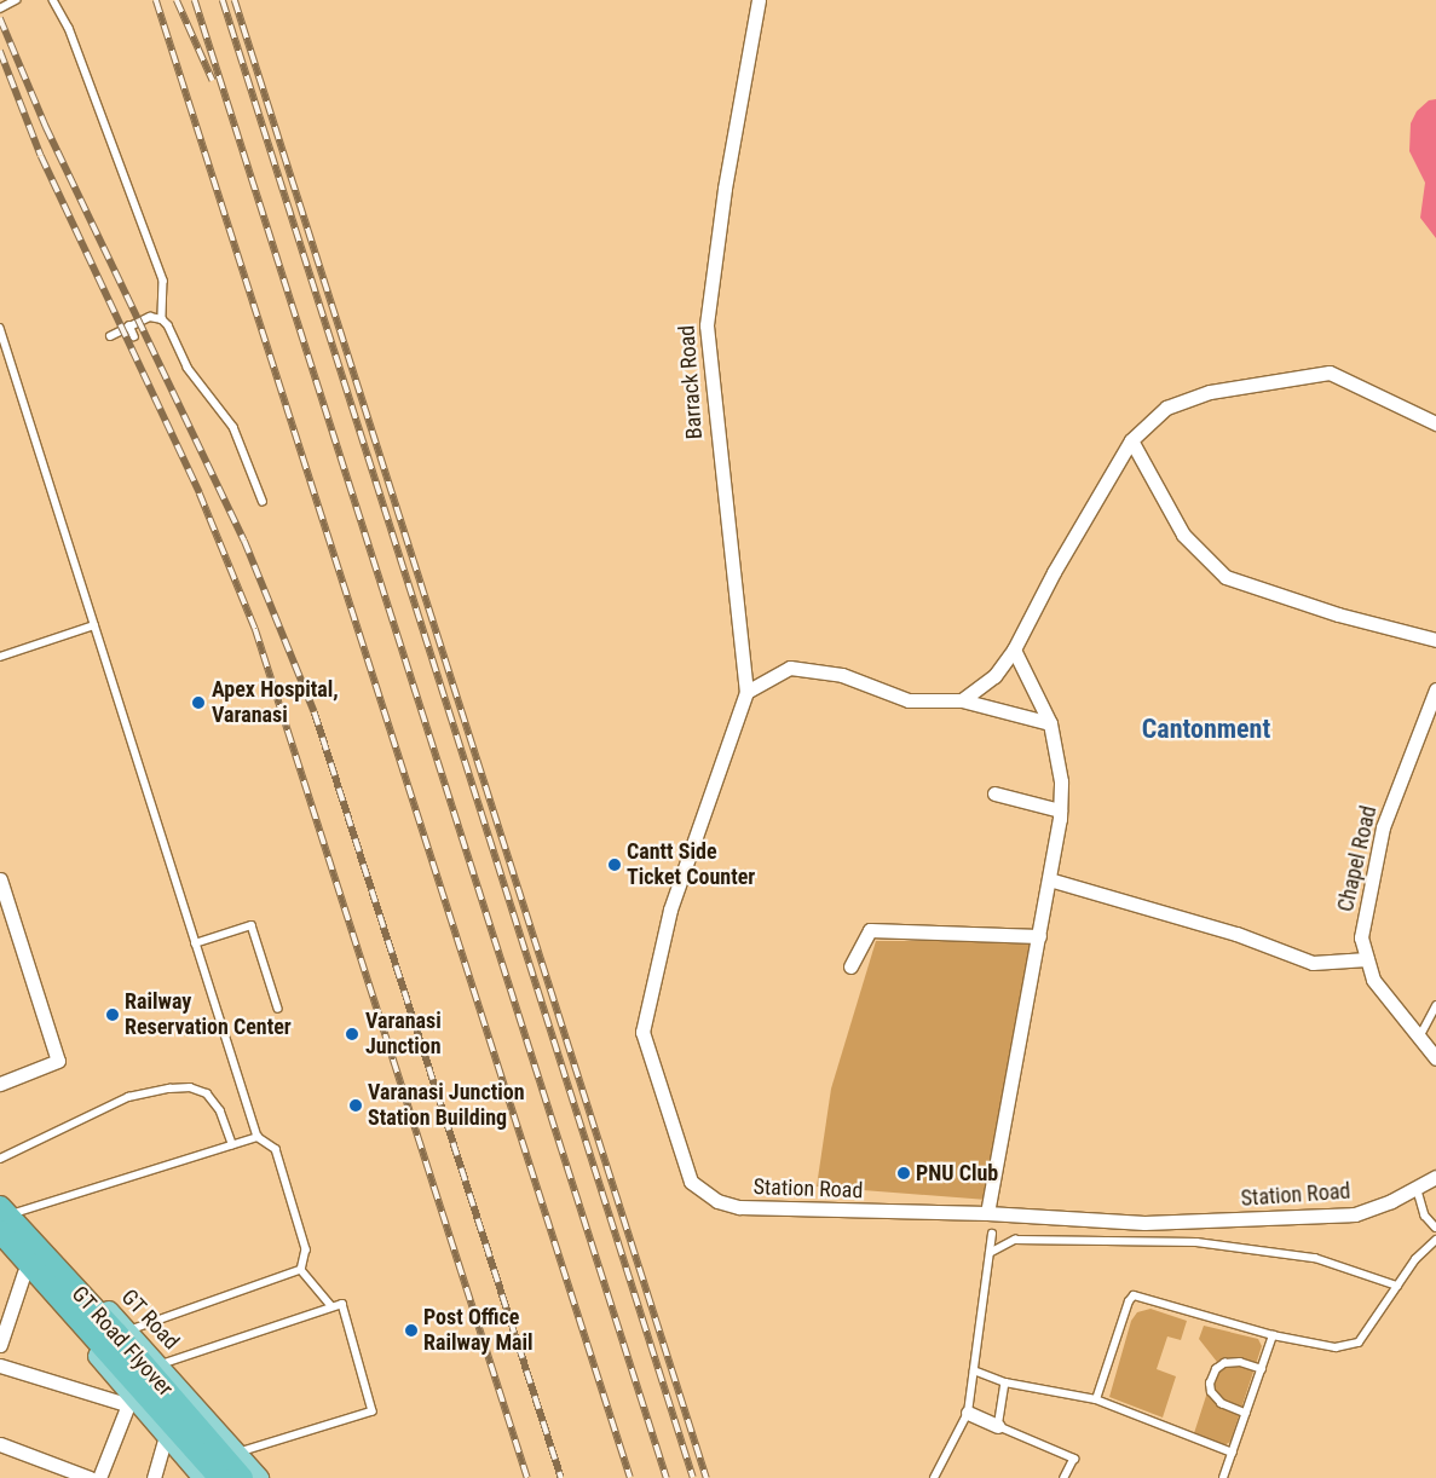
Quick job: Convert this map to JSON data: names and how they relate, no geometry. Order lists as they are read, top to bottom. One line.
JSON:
{"streets":{"highway":["GT Road Flyover"],"main road":["GT Road"],"street":["Barrack Road","Chapel Road","Station Road"]},"crossings":[["Barrack Road","Station Road"],["GT Road","GT Road Flyover"]],"districts":["Cantonment"],"places":["Apex Hospital, Varanasi","Cantt Side Ticket Counter","Railway Reservation Center","Varanasi Junction","Varanasi Junction Station Building","PNU Club","Post Office Railway Mail"]}
